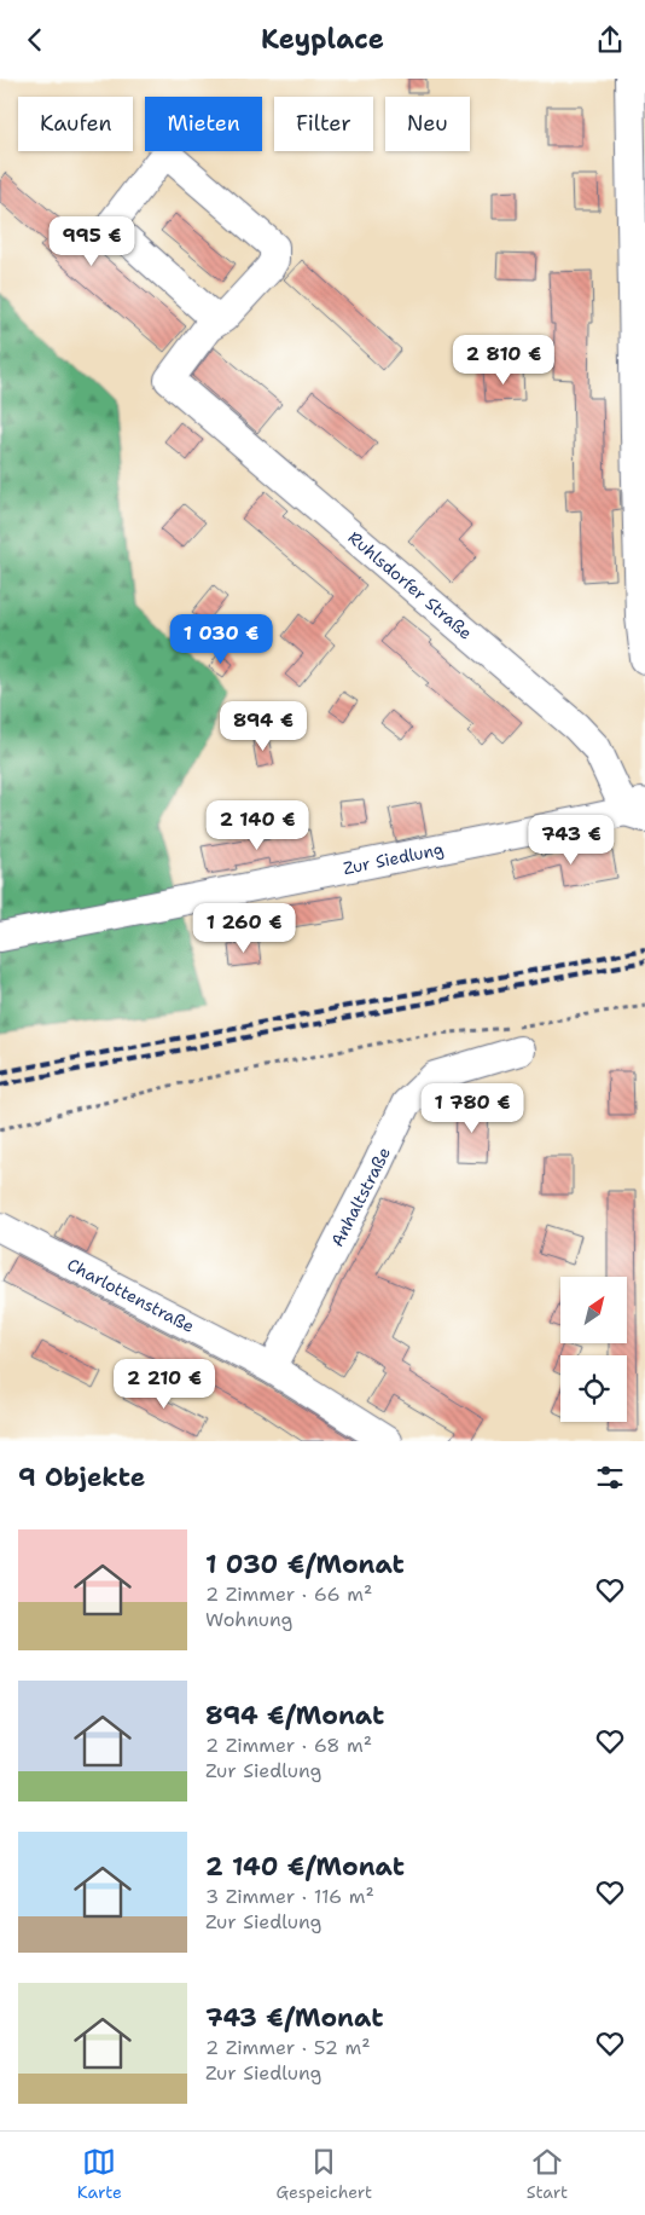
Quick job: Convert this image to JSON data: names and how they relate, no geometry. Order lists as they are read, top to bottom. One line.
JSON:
{"streets":{"street":["Ruhlsdorfer Straße","Zur Siedlung","Anhaltstraße","Charlottenstraße"]},"crossings":[["Ruhlsdorfer Straße","Zur Siedlung"],["Anhaltstraße","Charlottenstraße"]],"north":"top right","page":{"header":"Keyplace","chip":["Kaufen","Mieten","Filter","Neu"],"price":["995 €","2 810 €","1 030 €","894 €","2 140 €","743 €","1 260 €","1 780 €","2 210 €"],"heading":"9 Objekte","list":[{"name":"1 030 €/Monat","note":"2 Zimmer · 66 m² · Wohnung"},{"name":"894 €/Monat","note":"2 Zimmer · 68 m² · Zur Siedlung"},{"name":"2 140 €/Monat","note":"3 Zimmer · 116 m² · Zur Siedlung"},{"name":"743 €/Monat","note":"2 Zimmer · 52 m² · Zur Siedlung"}],"tabs":["Karte","Gespeichert","Start"]}}
